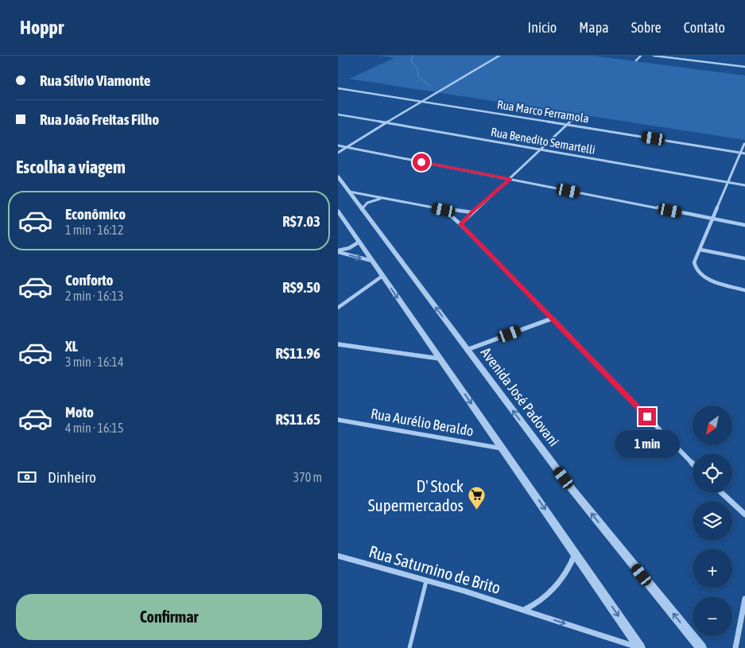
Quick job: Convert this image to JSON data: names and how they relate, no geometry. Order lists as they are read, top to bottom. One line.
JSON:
{"streets":{"street":["Rua Marco Ferramola","Rua Benedito Semartelli","Avenida José Padovani","Rua Aurélio Beraldo","Rua Saturnino de Brito"]},"one_way":["Rua Saturnino de Brito"],"places":{"supermarket":["D' Stock Supermercados"]},"north":"bottom left","page":{"header":"Hoppr","nav":["Início","Mapa","Sobre","Contato"],"banner":["Rua Sílvio Viamonte","Rua João Freitas Filho"],"heading":"Escolha a viagem","list":[{"name":"Econômico","note":"1 min · 16:12","value":"R$7.03"},{"name":"Conforto","note":"2 min · 16:13","value":"R$9.50"},{"name":"XL","note":"3 min · 16:14","value":"R$11.96"},{"name":"Moto","note":"4 min · 16:15","value":"R$11.65"}],"map_buttons":["+","−"],"bubble":"1 min","pay":["Dinheiro","370 m"],"buttons":"Confirmar"}}
